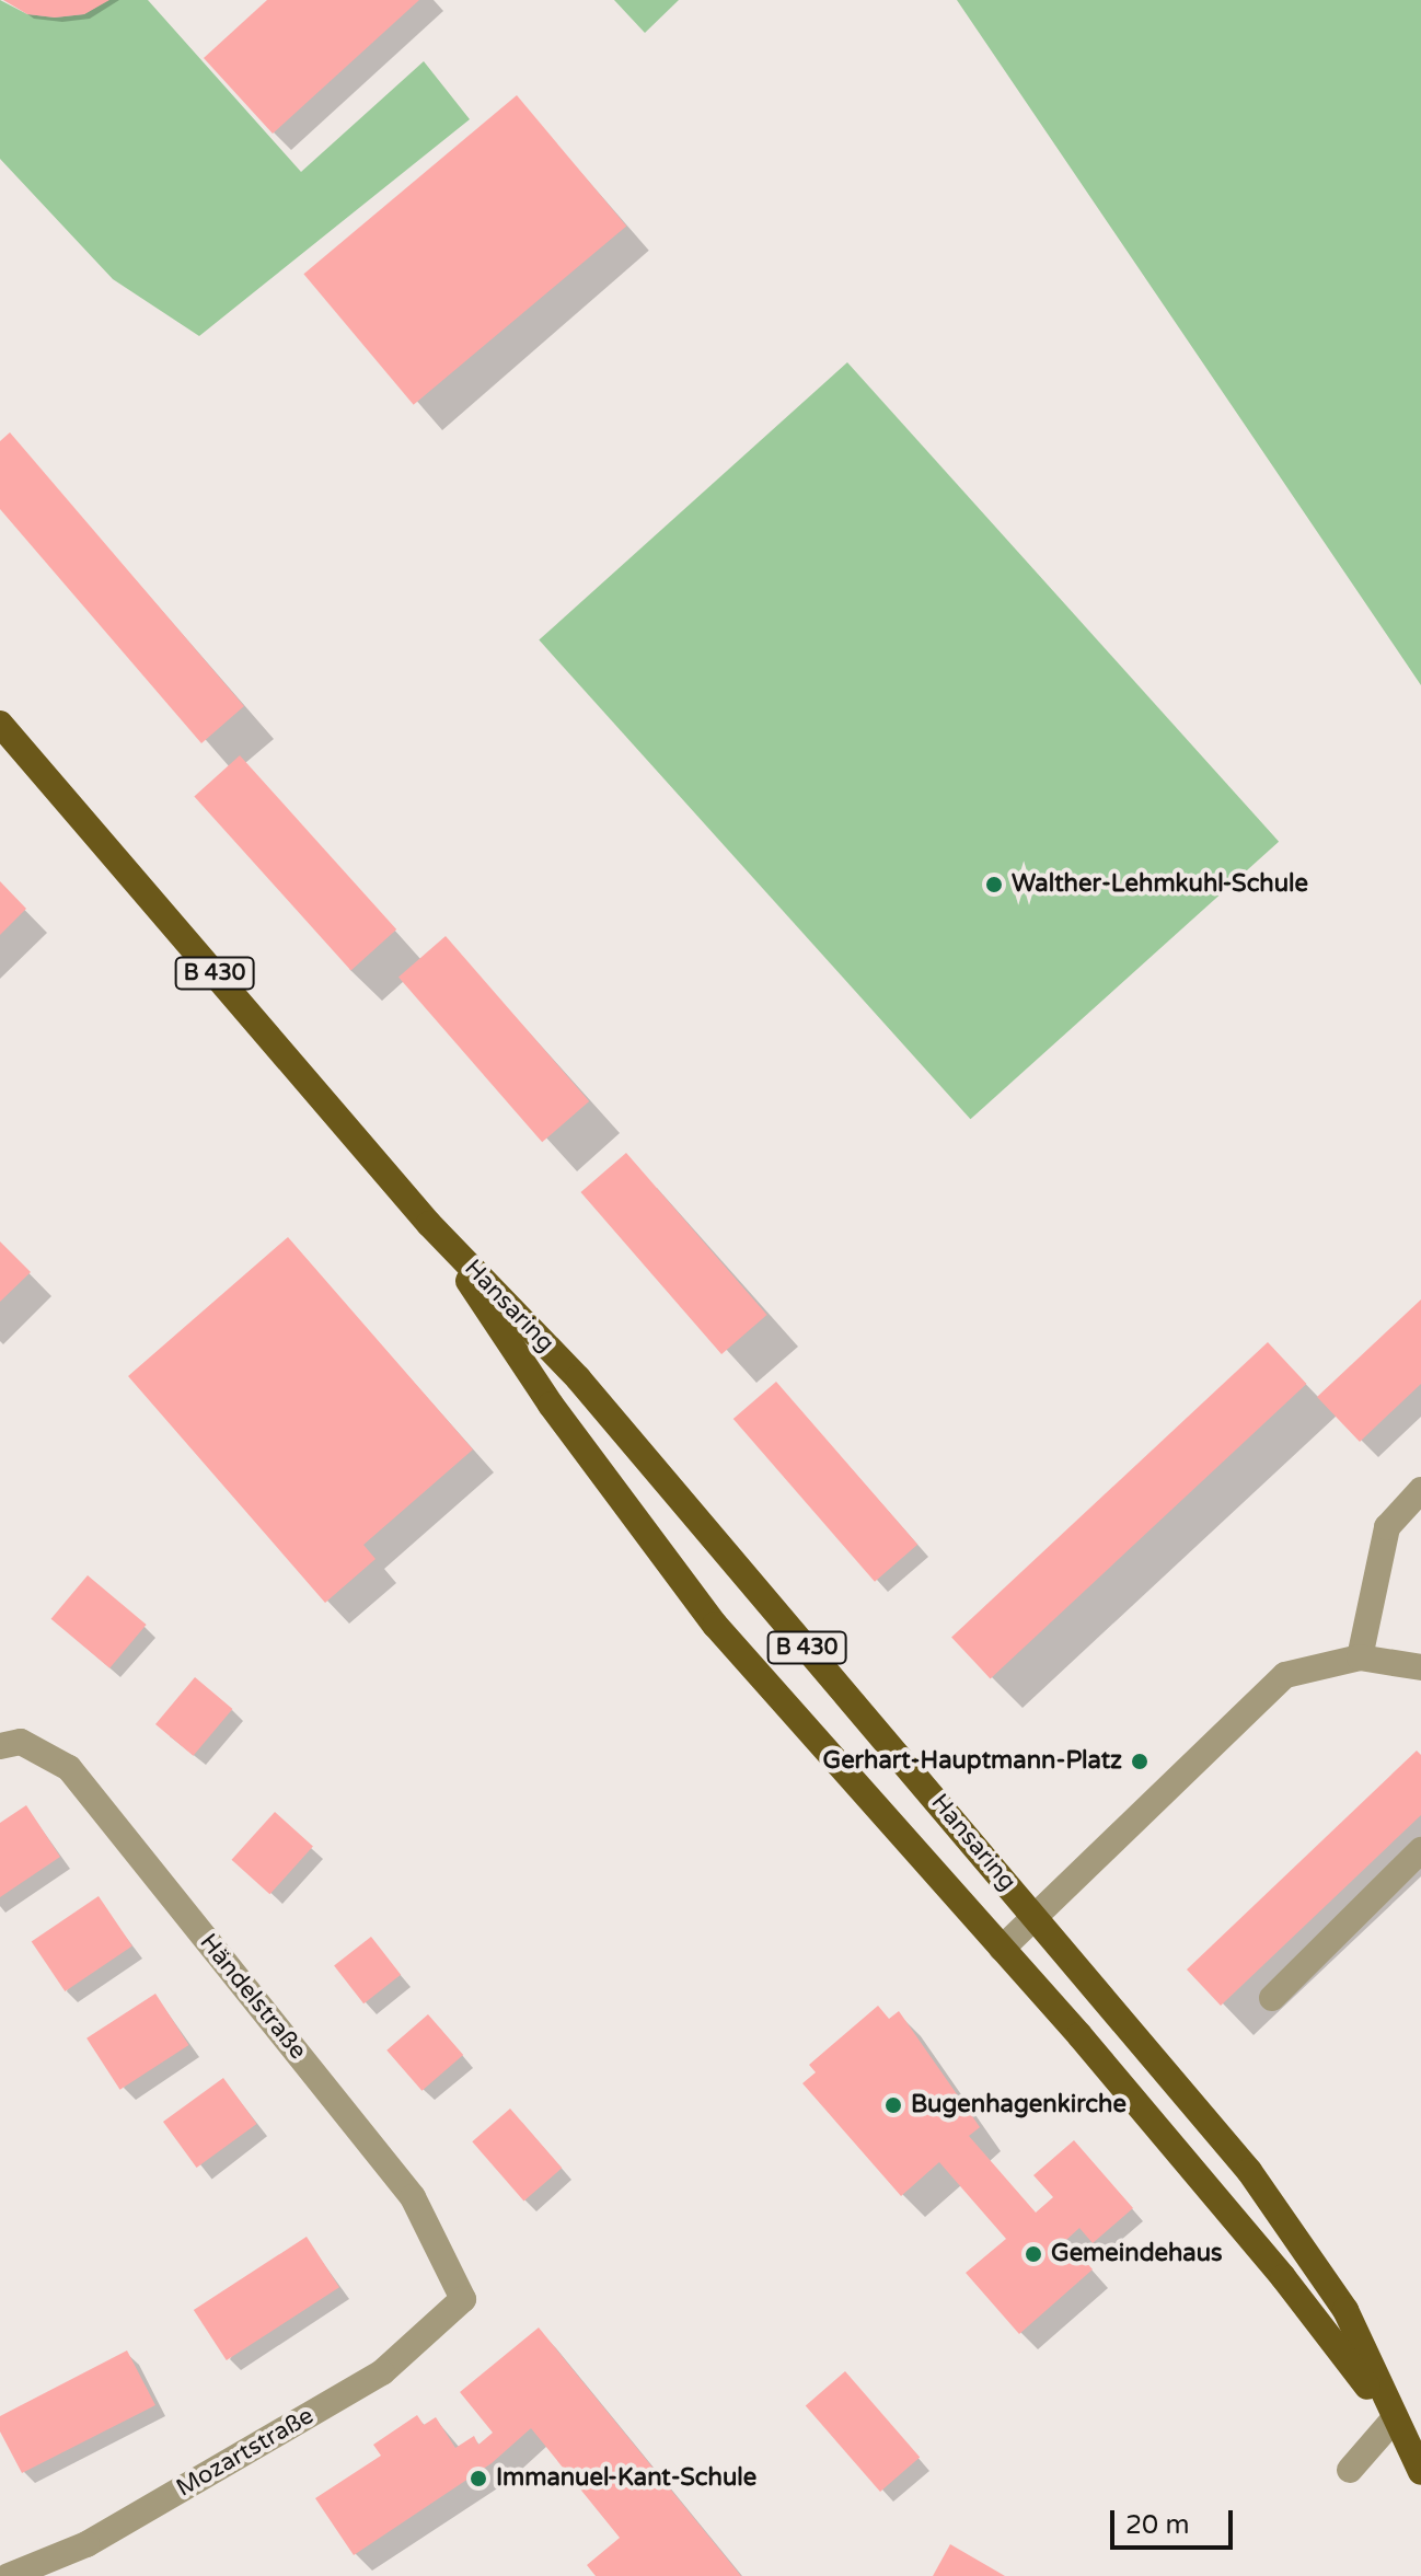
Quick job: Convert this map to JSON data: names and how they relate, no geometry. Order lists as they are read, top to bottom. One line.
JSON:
{"streets":{"main road":["B 430","Hansaring"],"street":["Händelstraße","Mozartstraße"]},"crossings":[["Händelstraße","Mozartstraße"]],"places":["Walther-Lehmkuhl-Schule","Gerhart-Hauptmann-Platz","Bugenhagenkirche","Gemeindehaus","Immanuel-Kant-Schule"],"scale_bar":"20 m"}
